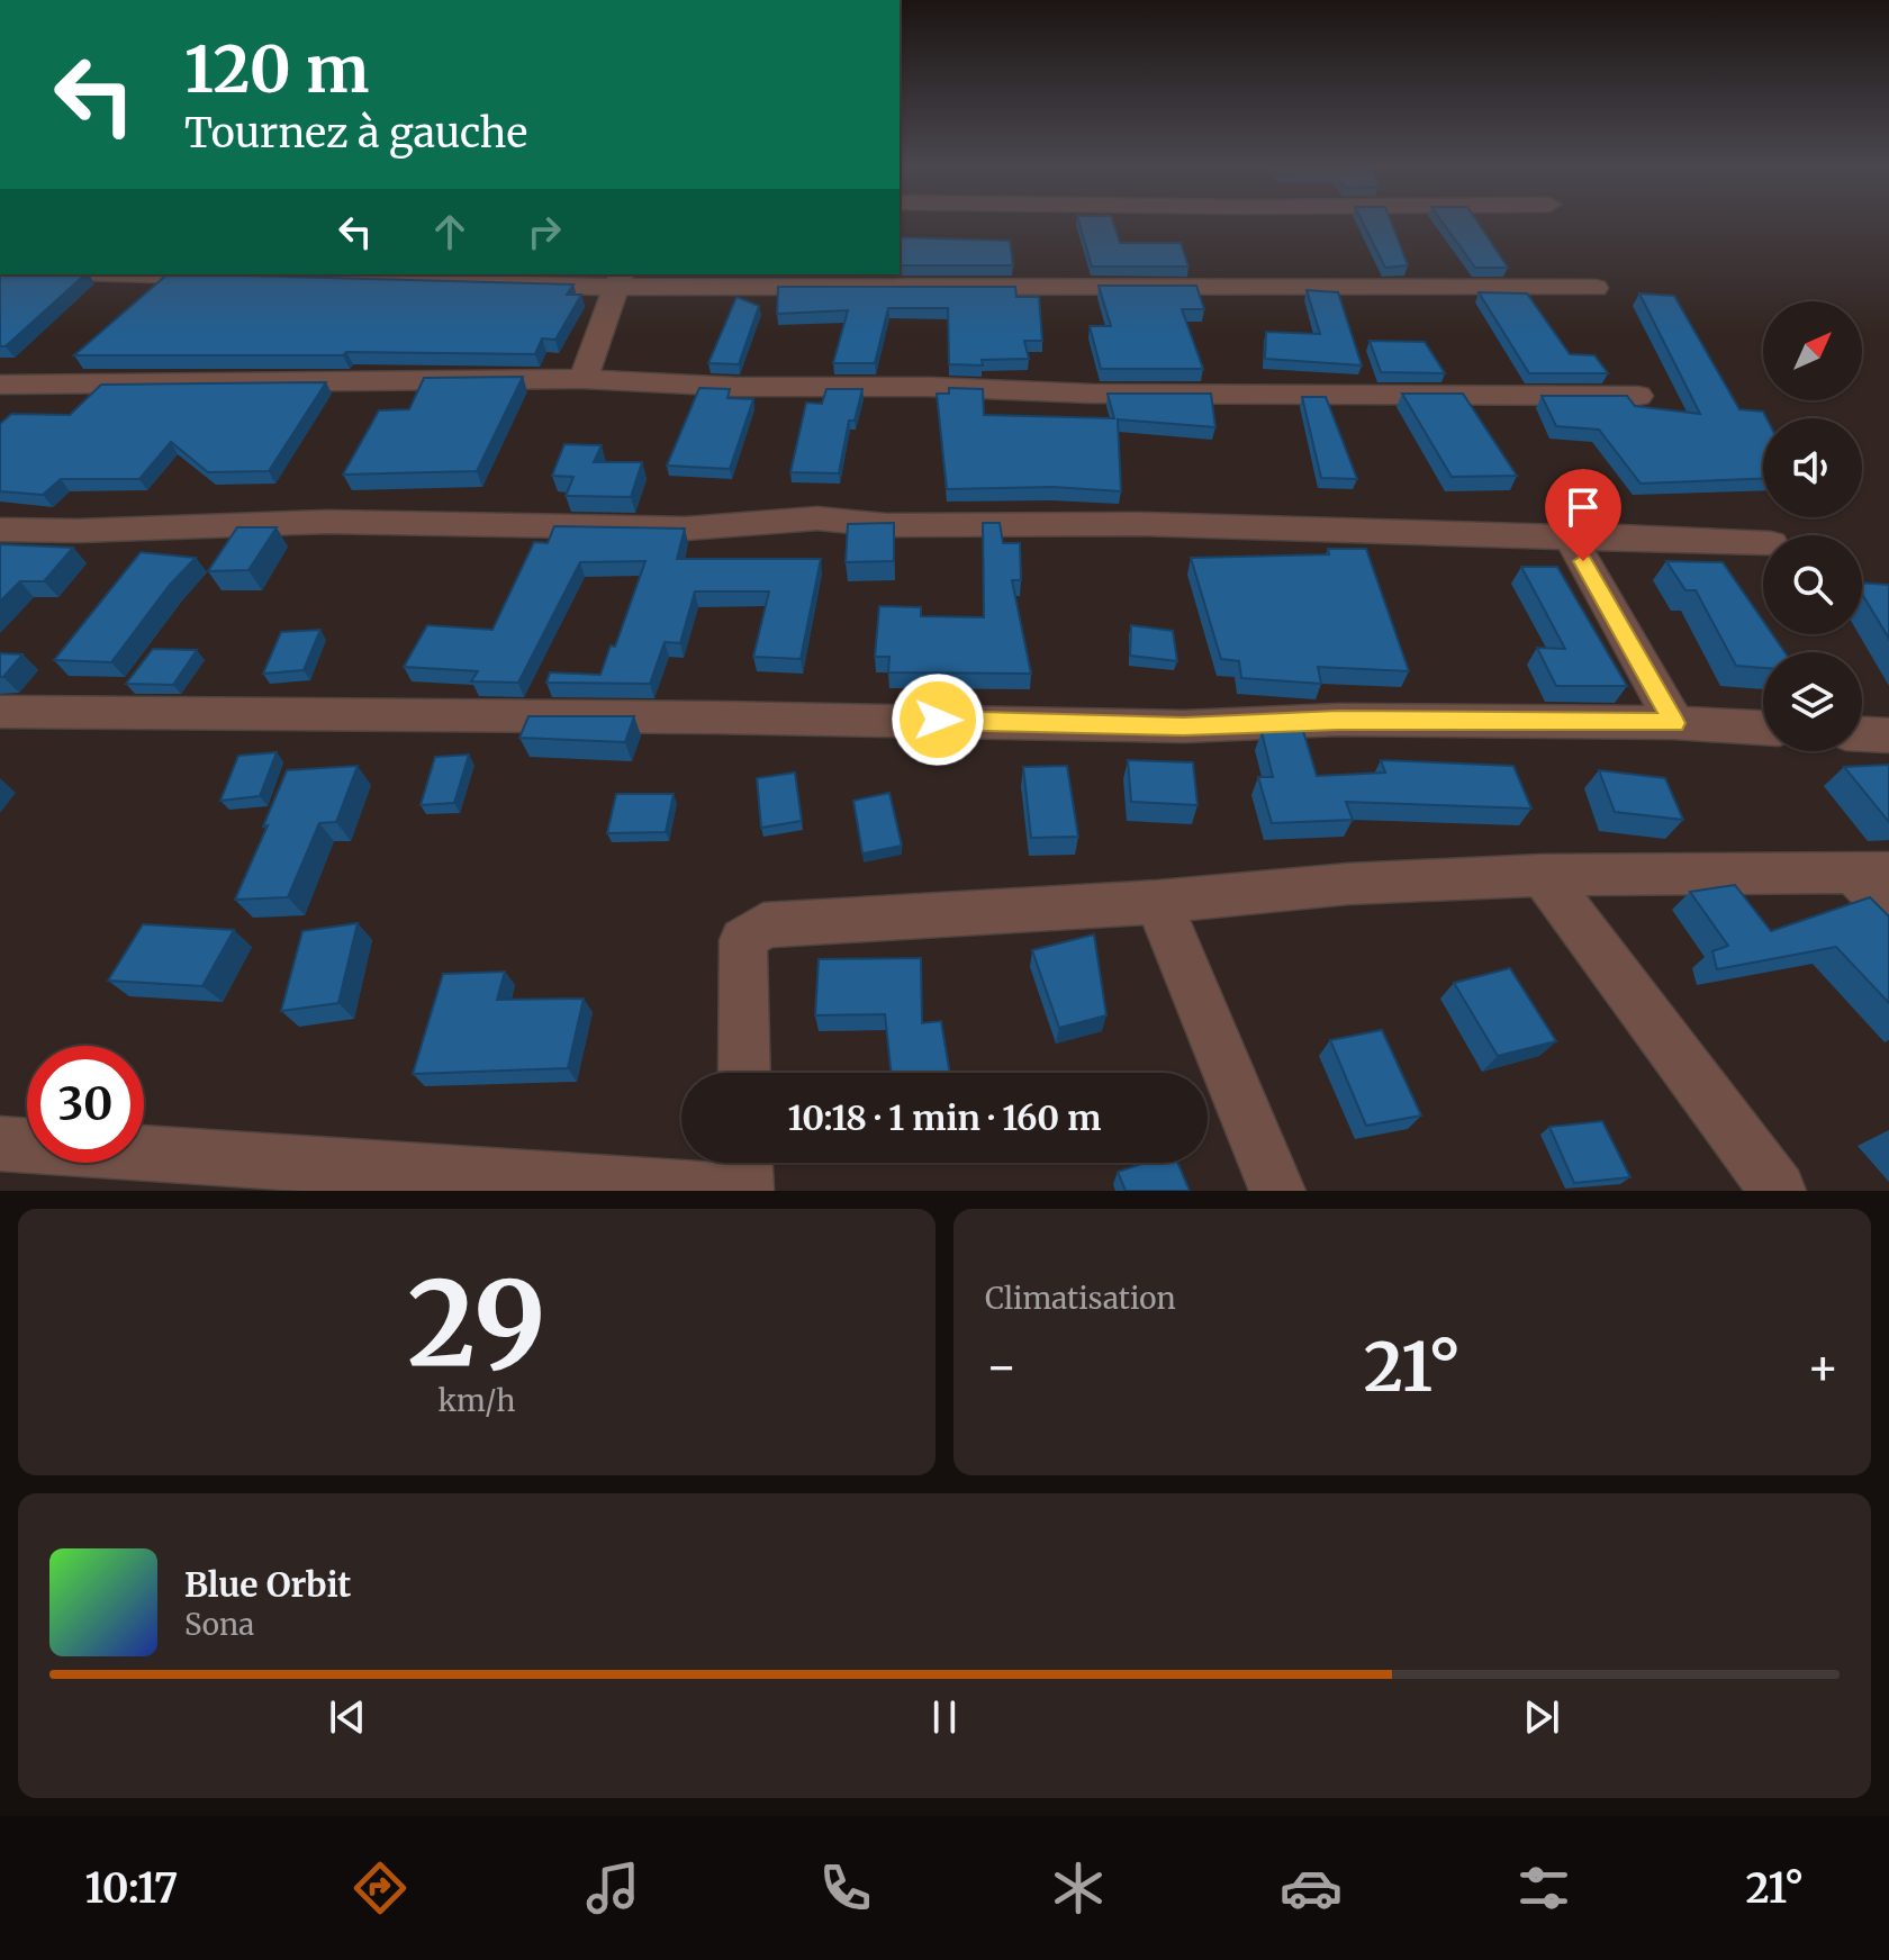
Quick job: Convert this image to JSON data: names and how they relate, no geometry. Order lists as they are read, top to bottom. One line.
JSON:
{"north":"top right","page":{"turn":["120 m","Tournez à gauche"],"limit":"30","trip":"10:18 · 1 min · 160 m","tile":[["29","km/h"],"Climatisation"],"heat":["−","21°","+"],"song":["Blue Orbit","Sona"],"tabs":["10:17","21°"]}}
